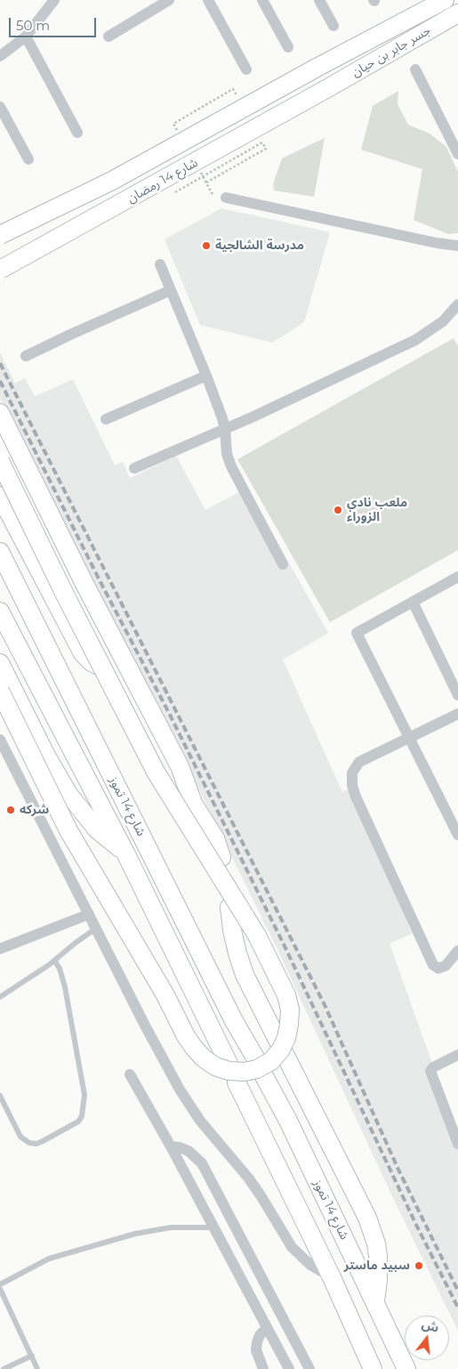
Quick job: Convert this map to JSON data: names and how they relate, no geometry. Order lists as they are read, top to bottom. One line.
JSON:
{"streets":{"main road":["جسر جابر بن حيان","شارع 14 رمضان","شارع 14 تموز"]},"crossings":[["جسر جابر بن حيان","شارع 14 رمضان"]],"places":["مدرسة الشالجية","ملعب نادي الزوراء","شركه","سبيد ماستر"],"scale_bar":"50 m","north":"top"}
